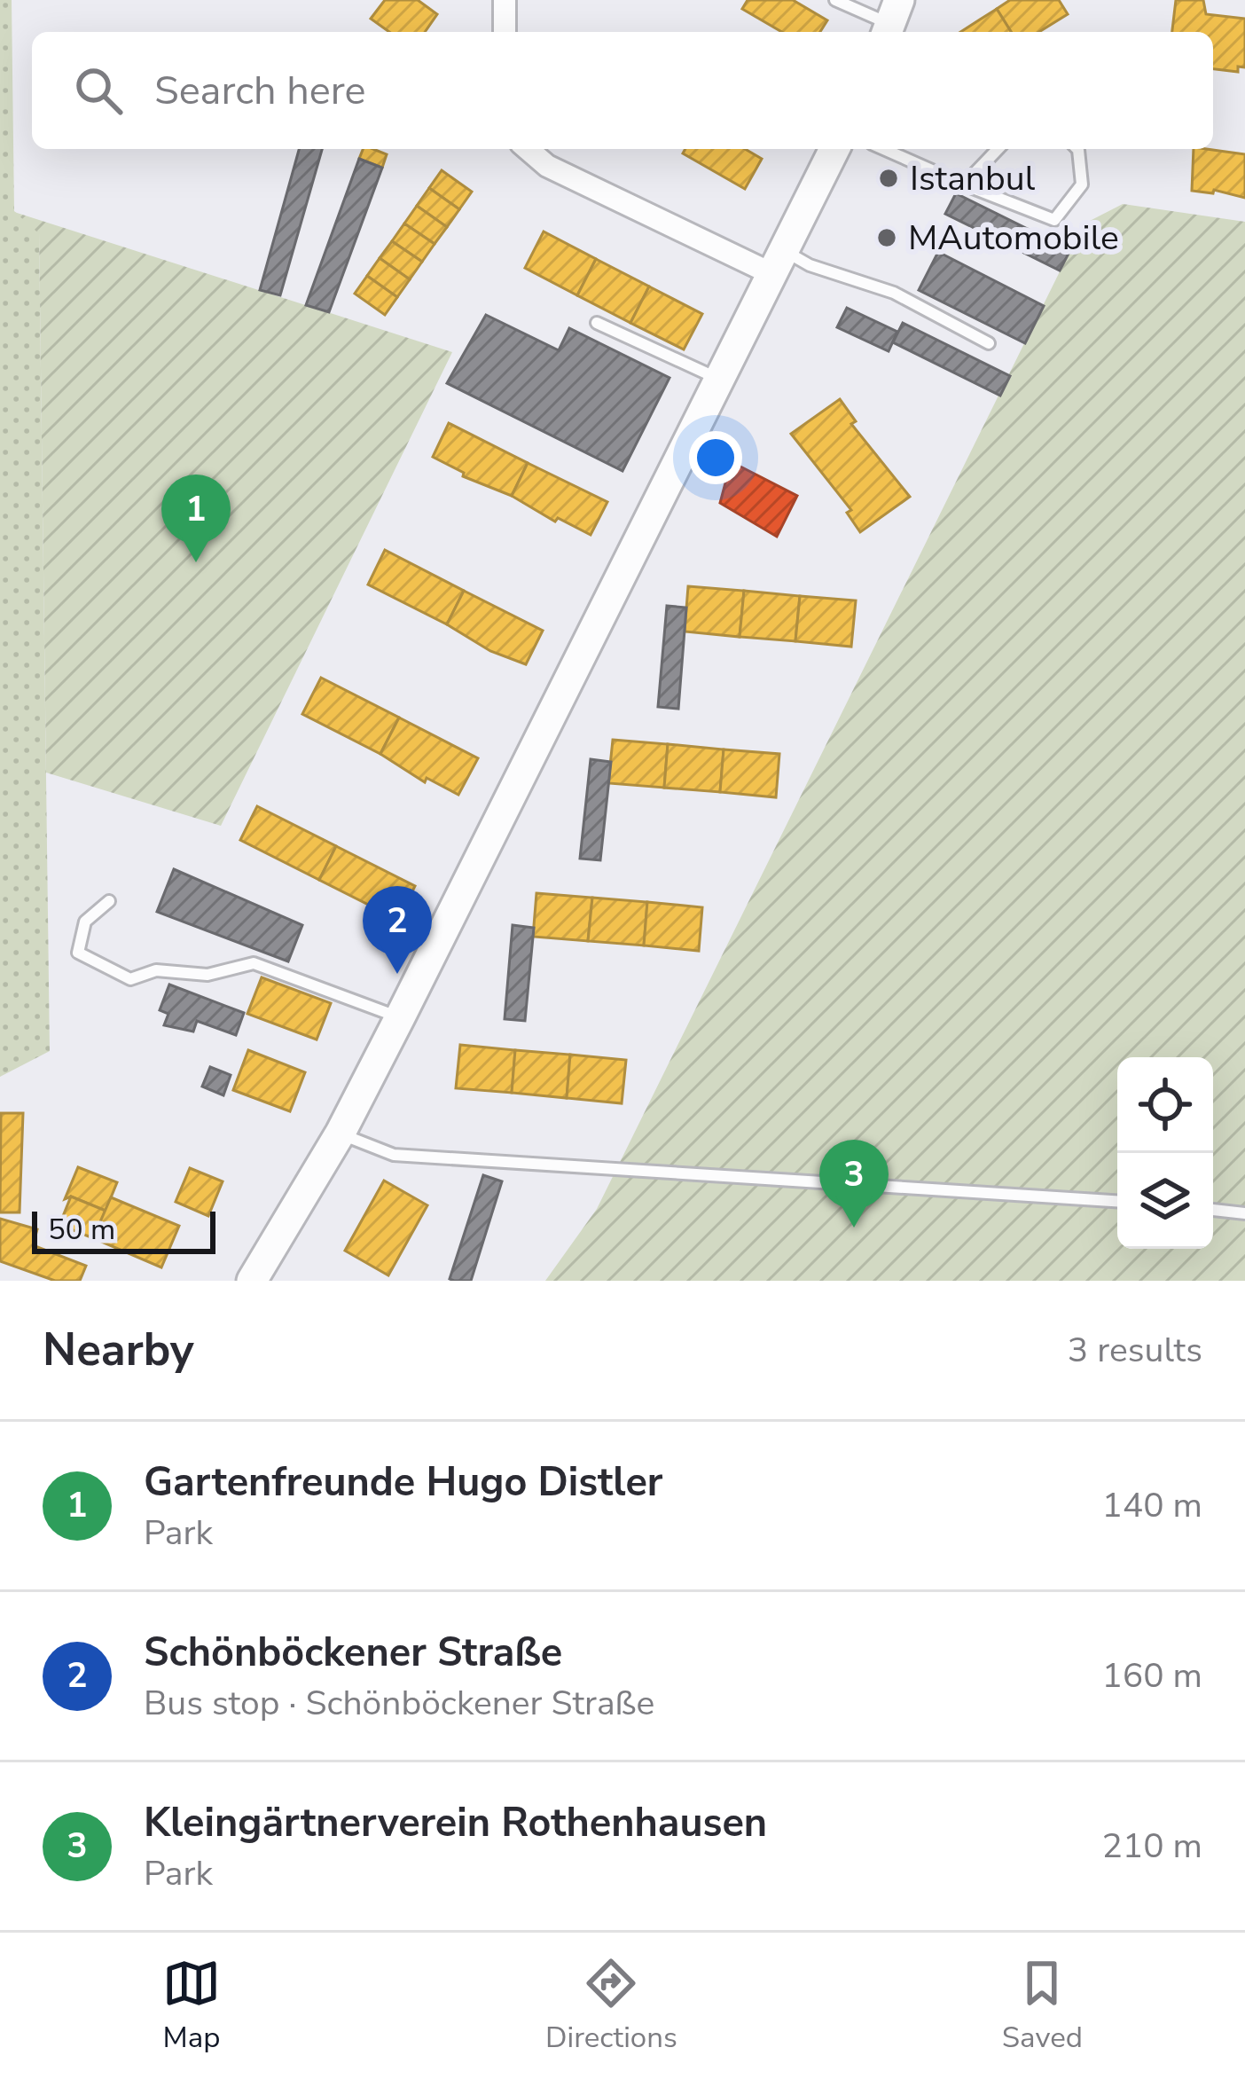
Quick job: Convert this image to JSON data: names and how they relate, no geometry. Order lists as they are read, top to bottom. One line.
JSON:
{"places":["Istanbul","MAutomobile"],"scale_bar":"50 m","page":{"search":"Search here","pins":["1","2","3"],"scale":"50 m","heading":["Nearby","3 results"],"list":[{"mark":"1","name":"Gartenfreunde Hugo Distler","note":"Park","value":"140 m"},{"mark":"2","name":"Schönböckener Straße","note":"Bus stop · Schönböckener Straße","value":"160 m"},{"mark":"3","name":"Kleingärtnerverein Rothenhausen","note":"Park","value":"210 m"}],"nav":["Map","Directions","Saved"]}}
